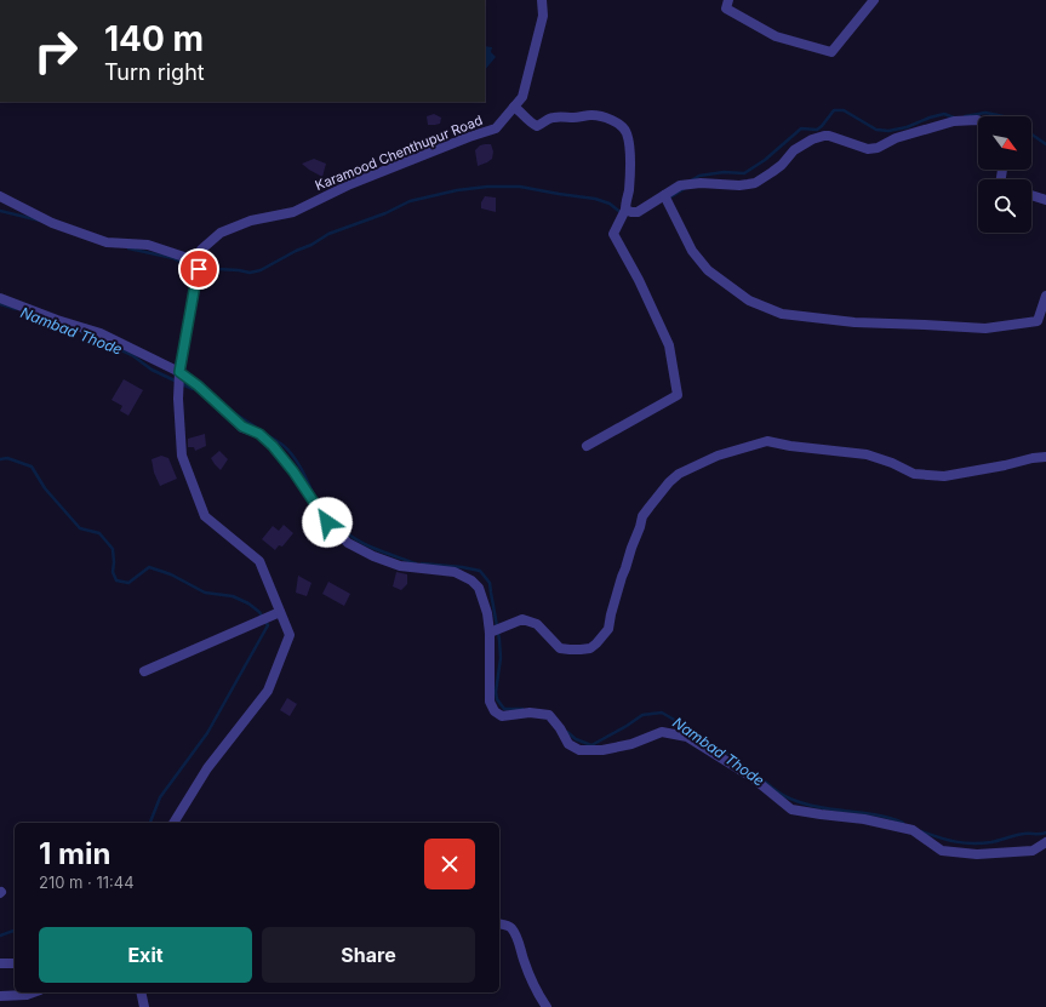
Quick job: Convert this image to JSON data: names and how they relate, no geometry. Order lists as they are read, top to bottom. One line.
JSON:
{"streets":{"street":["Karamood Chenthupur Road"]},"water":["Nambad Thode"],"north":"bottom right","page":{"turn":["140 m","Turn right"],"heading":["1 min","210 m · 11:44"],"buttons":["Exit","Share"]}}
